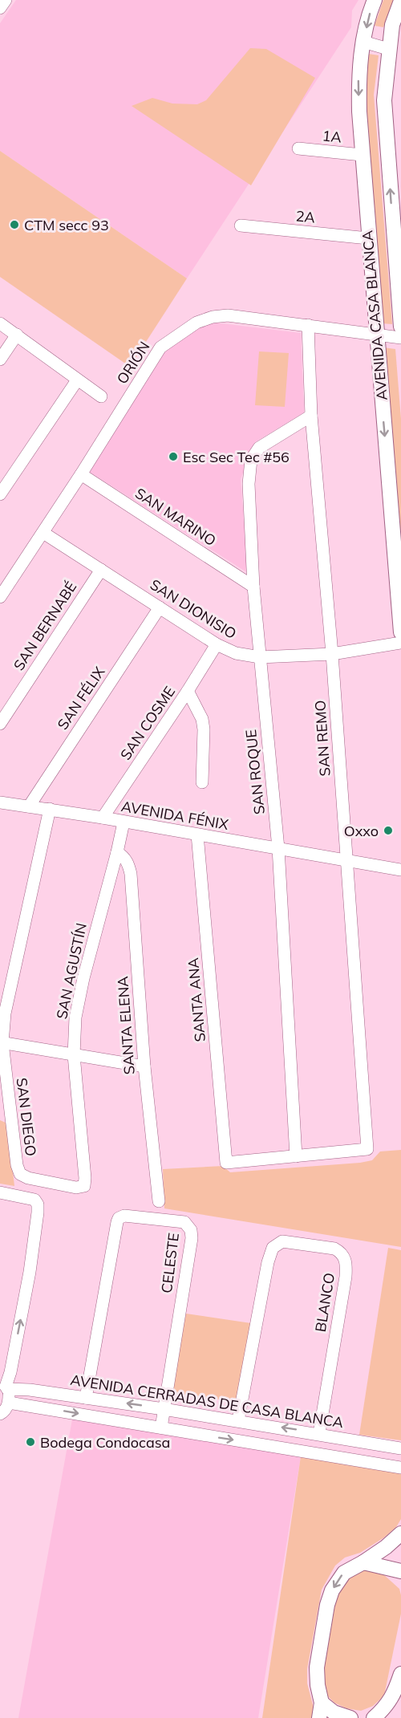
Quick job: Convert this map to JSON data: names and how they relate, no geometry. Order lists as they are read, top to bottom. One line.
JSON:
{"streets":{"street":["1A","2A","AVENIDA CASA BLANCA","ORIÓN","SAN MARINO","SAN DIONISIO","SAN BERNABÉ","SAN FÉLIX","SAN COSME","SAN REMO","SAN ROQUE","AVENIDA FÉNIX","SAN AGUSTÍN","SANTA ANA","SANTA ELENA","SAN DIEGO","CELESTE","BLANCO","AVENIDA CERRADAS DE CASA BLANCA"]},"crossings":[["1A","AVENIDA CASA BLANCA"],["2A","AVENIDA CASA BLANCA"],["AVENIDA CASA BLANCA","ORIÓN"],["ORIÓN","SAN MARINO"],["ORIÓN","SAN DIONISIO"],["ORIÓN","SAN REMO"],["SAN MARINO","SAN ROQUE"],["SAN DIONISIO","SAN BERNABÉ"],["SAN DIONISIO","SAN FÉLIX"],["SAN DIONISIO","SAN COSME"],["SAN DIONISIO","SAN REMO"],["SAN DIONISIO","SAN ROQUE"],["SAN FÉLIX","AVENIDA FÉNIX"],["SAN COSME","AVENIDA FÉNIX"],["SAN REMO","SAN ROQUE"],["SAN REMO","AVENIDA FÉNIX"],["SAN REMO","SANTA ANA"],["SAN ROQUE","AVENIDA FÉNIX"],["SAN ROQUE","SANTA ANA"],["AVENIDA FÉNIX","SAN AGUSTÍN"],["AVENIDA FÉNIX","SANTA ANA"],["AVENIDA FÉNIX","SAN DIEGO"],["SAN AGUSTÍN","SANTA ELENA"],["SAN AGUSTÍN","SAN DIEGO"],["CELESTE","AVENIDA CERRADAS DE CASA BLANCA"],["BLANCO","AVENIDA CERRADAS DE CASA BLANCA"]],"places":["CTM secc 93","Esc Sec Tec #56","Oxxo","Bodega Condocasa"]}
